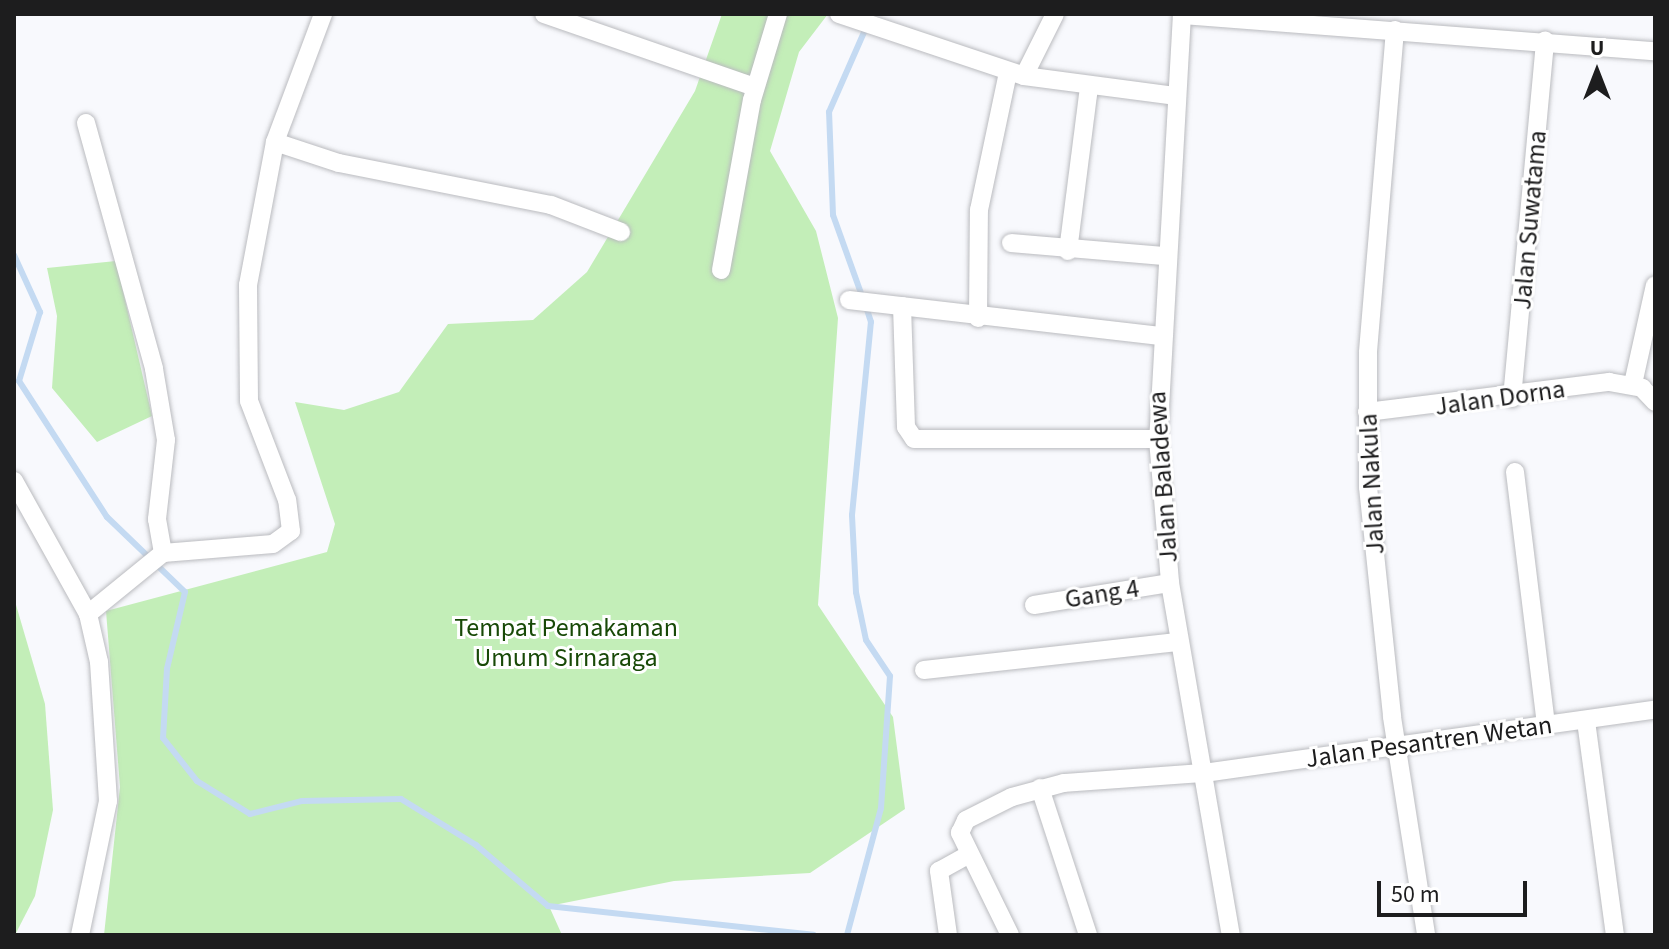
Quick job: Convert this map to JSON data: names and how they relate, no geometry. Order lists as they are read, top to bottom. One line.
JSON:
{"streets":{"street":["Jalan Suwatama","Jalan Dorna","Jalan Baladewa","Jalan Nakula","Gang 4","Jalan Pesantren Wetan"]},"crossings":[["Jalan Suwatama","Jalan Dorna"],["Jalan Dorna","Jalan Nakula"],["Jalan Baladewa","Gang 4"],["Jalan Baladewa","Jalan Pesantren Wetan"],["Jalan Nakula","Jalan Pesantren Wetan"]],"parks":["Tempat Pemakaman Umum Sirnaraga"],"scale_bar":"50 m","north":"top"}
